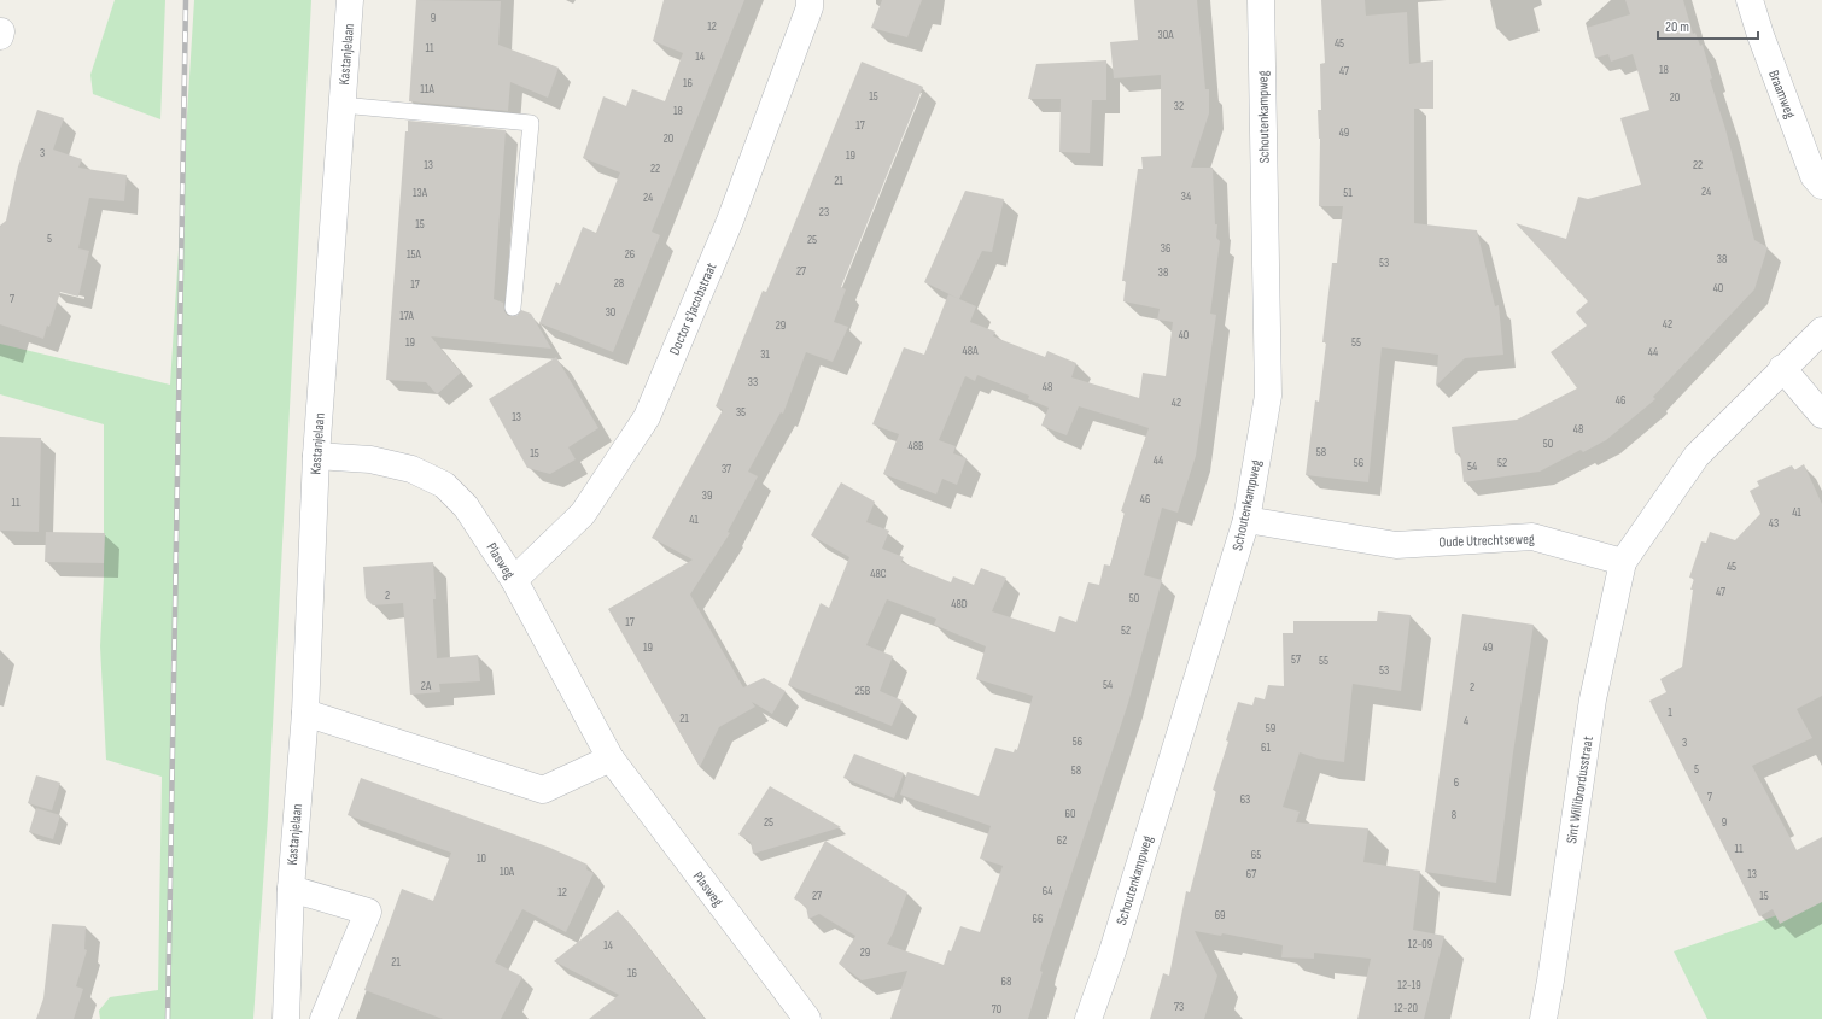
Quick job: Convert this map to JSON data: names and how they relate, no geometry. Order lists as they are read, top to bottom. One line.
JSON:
{"streets":{"street":["Kastanjelaan","Braamweg","Schoutenkampweg","Doctor s'Jacobstraat","Oude Utrechtseweg","Plasweg","Sint Willibrordusstraat"]},"crossings":[["Kastanjelaan","Plasweg"],["Schoutenkampweg","Oude Utrechtseweg"],["Doctor s'Jacobstraat","Plasweg"],["Oude Utrechtseweg","Sint Willibrordusstraat"]],"house_numbers":["9","12","30A","45","11","14","18","47","16","11A","15","20","32","18","17","49","20","3","19","13","22","22","21","24","13A","51","34","24","23","15","5","25","36","15A","26","38","53","27","38","28","17","40","7","30","17A","42","29","40","19","55","48A","44","31","33","48","46","42","35","13","48","50","48B","58","15","44","56","52","54","37","39","46","11","41","41","43","45","48C","47","2","50","48D","17","52","19","49","57","55","53","54","2A","2","25B","1","21","4","59","56","3","61","5","58","6","7","63","60","8","25","9","62","11","65","10","10A","67","13","64","12","27","15","69","66","12-09","14","29","21","16","68","12-19","73","12-20","70"],"scale_bar":"20 m"}
